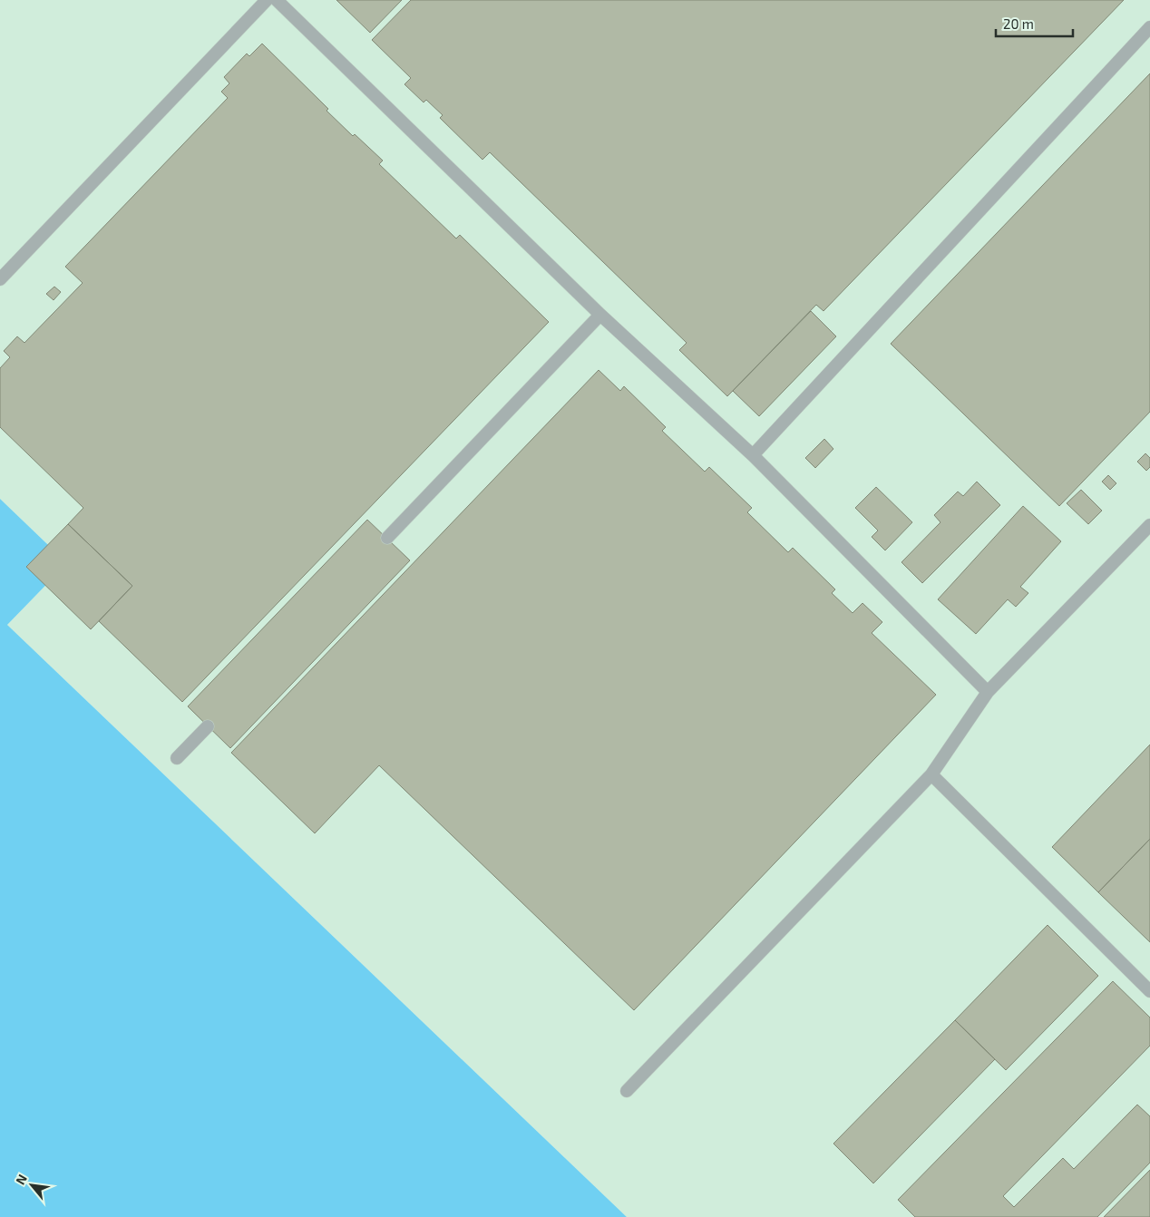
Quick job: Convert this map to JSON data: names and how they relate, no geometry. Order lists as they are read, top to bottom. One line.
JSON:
{"scale_bar":"20 m","north":"top left"}
